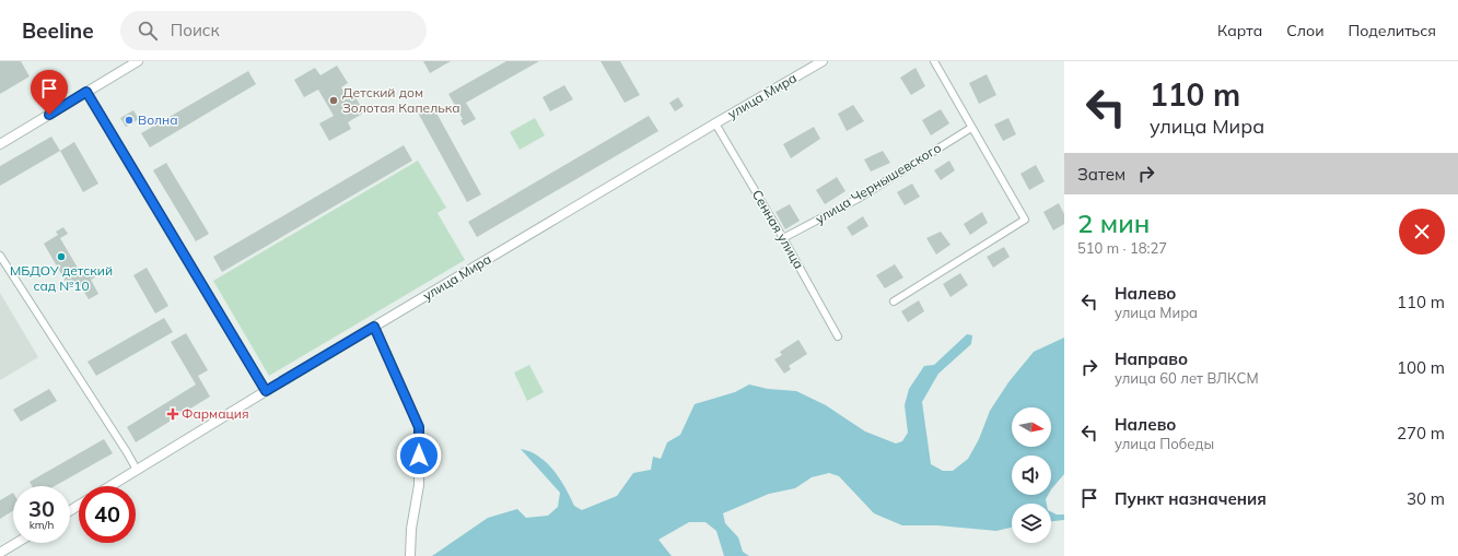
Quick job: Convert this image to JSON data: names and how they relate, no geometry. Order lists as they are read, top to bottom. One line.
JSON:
{"streets":{"street":["улица Мира","улица Чернышевского","Сенная улица"]},"crossings":[["улица Мира","Сенная улица"],["улица Чернышевского","Сенная улица"]],"places":{"other":["Детский дом Золотая Капелька","Волна","МБДОУ детский сад №10"],"health":["Фармация"]},"north":"right","page":{"header":"Beeline","search":"Поиск","nav":["Карта","Слои","Поделиться"],"turn":["110 m","улица Мира"],"then":"Затем","heading":["2 мин","510 m · 18:27"],"list":[{"name":"Налево","note":"улица Мира","value":"110 m"},{"name":"Направо","note":"улица 60 лет ВЛКСМ","value":"100 m"},{"name":"Налево","note":"улица Победы","value":"270 m"},{"name":"Пункт назначения","value":"30 m"}],"speed":"30 km/h","limit":"40"}}
